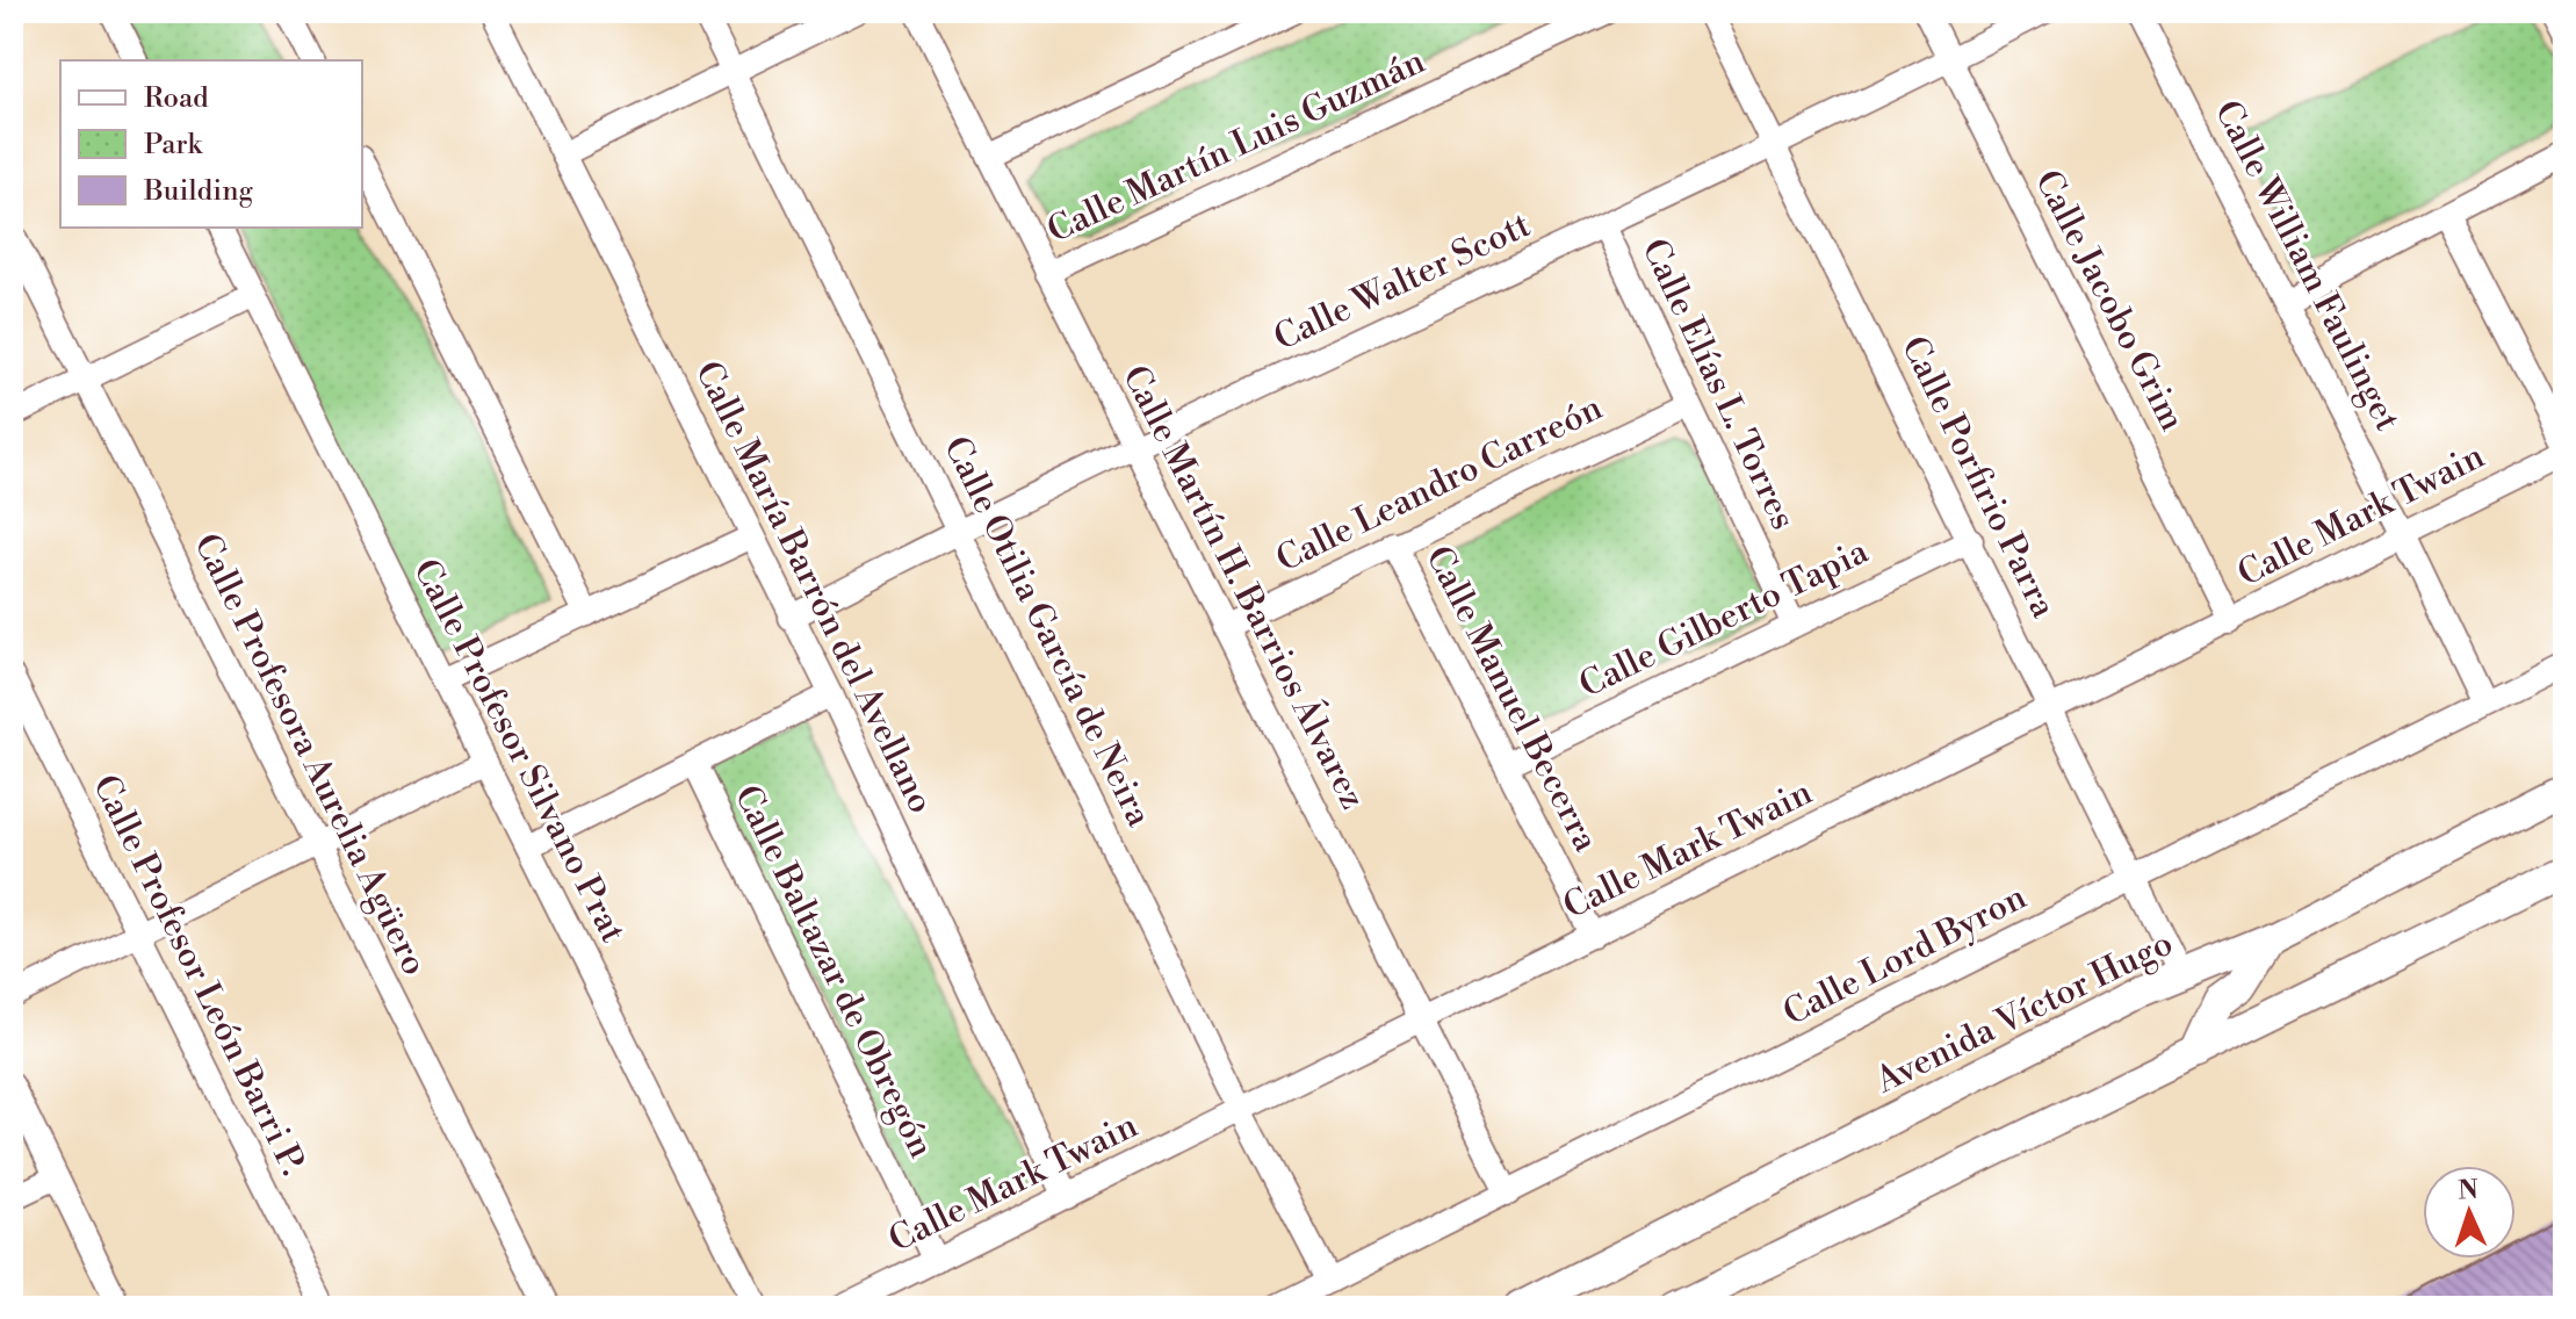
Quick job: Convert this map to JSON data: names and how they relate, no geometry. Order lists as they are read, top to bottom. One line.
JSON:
{"streets":{"street":["Calle Martín Luis Guzmán","Calle William Faulinget","Calle Walter Scott","Calle Jacobo Grim","Calle Elías L. Torres","Calle Porfirio Parra","Calle Leandro Carreón","Calle Mark Twain","Calle María Barrón del Avellano","Calle Martín H. Barrios Álvarez","Calle Gilberto Tapia","Calle Otilia García de Neira","Calle Manuel Becerra","Calle Profesor Silvano Prat","Calle Profesora Aurelia Agüero","Calle Lord Byron","Calle Baltazar de Obregón","Calle Profesor León Barri P.","Avenida Víctor Hugo"]},"crossings":[["Calle Martín Luis Guzmán","Calle Martín H. Barrios Álvarez"],["Calle William Faulinget","Calle Mark Twain"],["Calle William Faulinget","Calle Lord Byron"],["Calle Walter Scott","Calle Jacobo Grim"],["Calle Walter Scott","Calle Elías L. Torres"],["Calle Walter Scott","Calle Porfirio Parra"],["Calle Walter Scott","Calle María Barrón del Avellano"],["Calle Walter Scott","Calle Martín H. Barrios Álvarez"],["Calle Walter Scott","Calle Otilia García de Neira"],["Calle Jacobo Grim","Calle Mark Twain"],["Calle Elías L. Torres","Calle Leandro Carreón"],["Calle Elías L. Torres","Calle Gilberto Tapia"],["Calle Porfirio Parra","Calle Mark Twain"],["Calle Porfirio Parra","Calle Gilberto Tapia"],["Calle Porfirio Parra","Calle Lord Byron"],["Calle Porfirio Parra","Avenida Víctor Hugo"],["Calle Leandro Carreón","Calle Martín H. Barrios Álvarez"],["Calle Leandro Carreón","Calle Manuel Becerra"],["Calle Mark Twain","Calle María Barrón del Avellano"],["Calle Mark Twain","Calle Martín H. Barrios Álvarez"],["Calle Mark Twain","Calle Otilia García de Neira"],["Calle Mark Twain","Calle Manuel Becerra"],["Calle Mark Twain","Calle Baltazar de Obregón"],["Calle Martín H. Barrios Álvarez","Calle Lord Byron"],["Calle Gilberto Tapia","Calle Manuel Becerra"],["Calle Otilia García de Neira","Calle Lord Byron"]],"legend":["Road","Park","Building"],"north":"top"}
